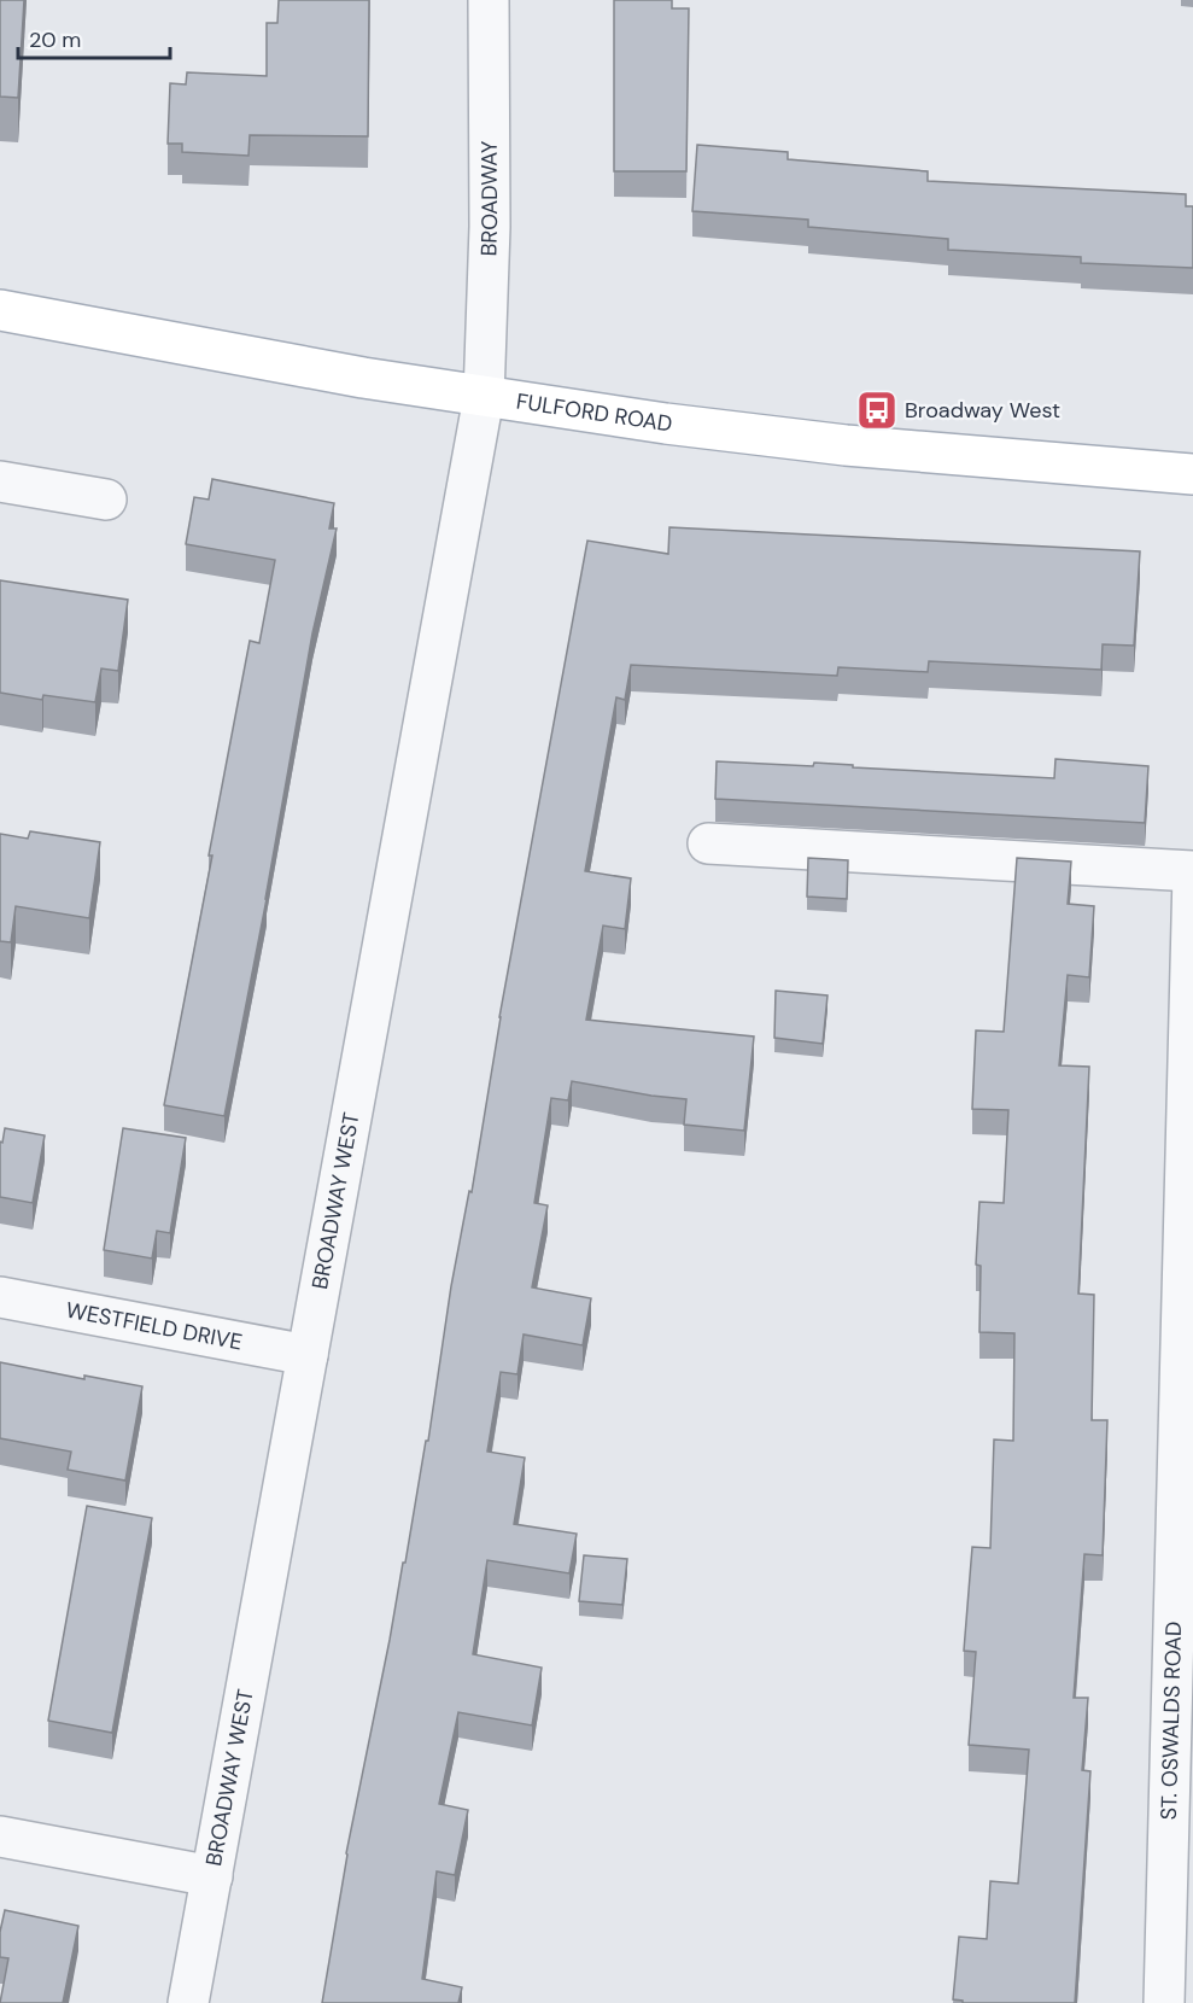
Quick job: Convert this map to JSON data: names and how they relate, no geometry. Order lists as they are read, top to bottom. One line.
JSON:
{"streets":{"main road":["FULFORD ROAD"],"street":["BROADWAY","BROADWAY WEST","WESTFIELD DRIVE","ST. OSWALDS ROAD"]},"crossings":[["BROADWAY","FULFORD ROAD"],["BROADWAY","BROADWAY WEST"],["FULFORD ROAD","BROADWAY WEST"],["BROADWAY WEST","WESTFIELD DRIVE"]],"places":{"bus stop":["Broadway West"]},"scale_bar":"20 m"}
